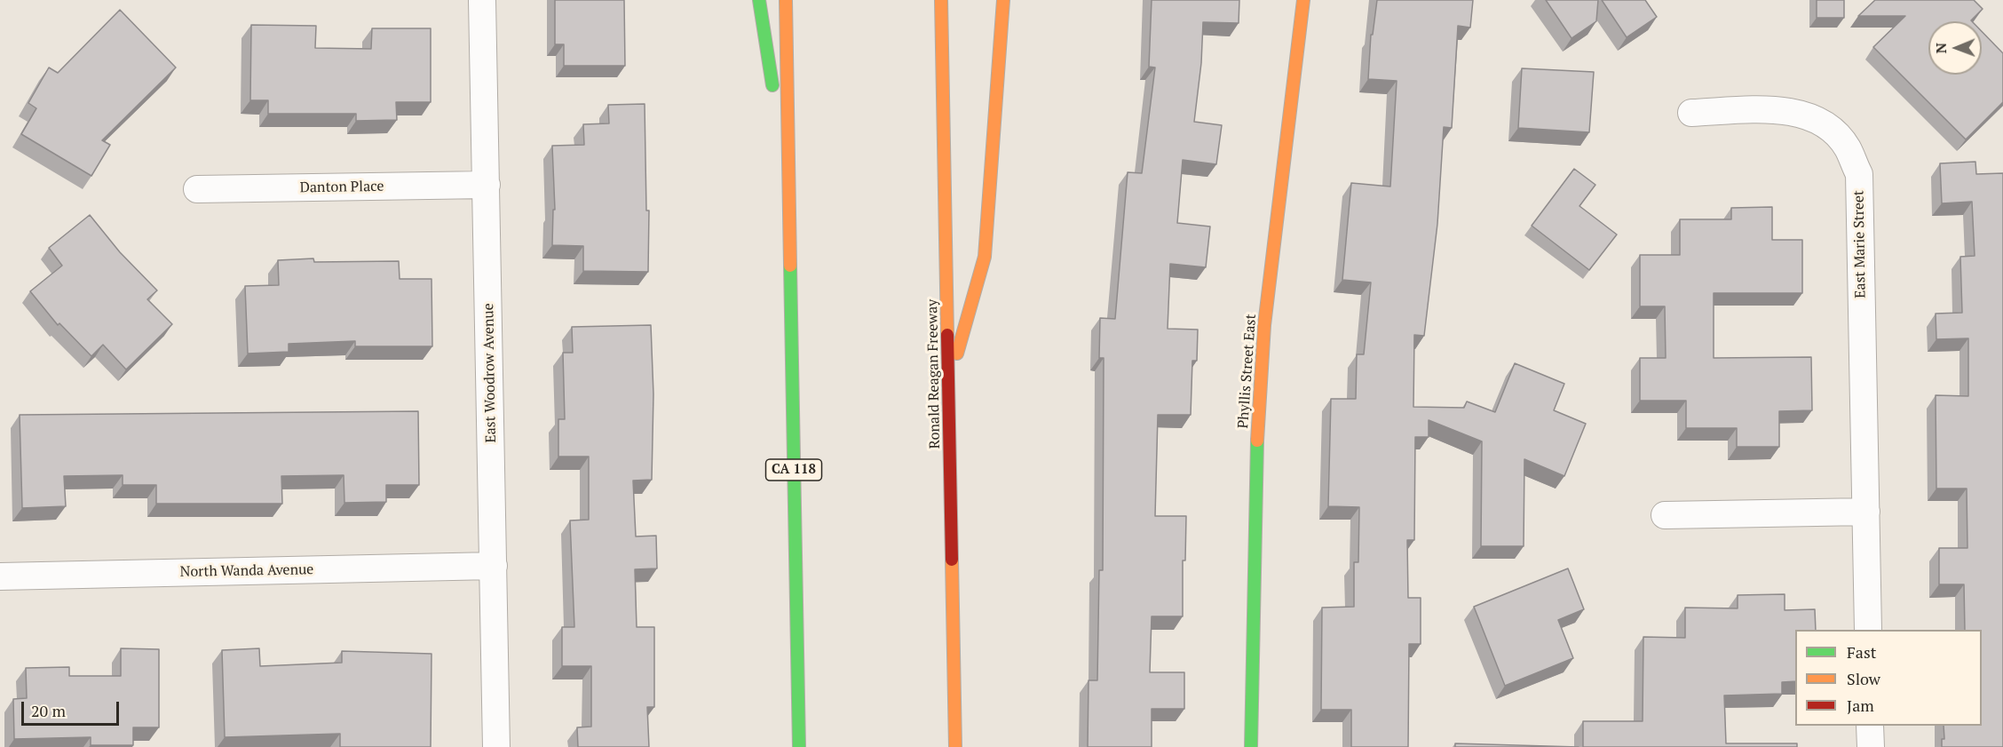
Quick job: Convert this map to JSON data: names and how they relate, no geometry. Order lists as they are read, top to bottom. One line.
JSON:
{"streets":{"main road":["Phyllis Street East","Ronald Reagan Freeway","CA 118"],"street":["Danton Place","East Marie Street","East Woodrow Avenue","North Wanda Avenue"]},"crossings":[["Danton Place","East Woodrow Avenue"],["East Woodrow Avenue","North Wanda Avenue"]],"legend":["Fast","Slow","Jam"],"scale_bar":"20 m","north":"left"}
